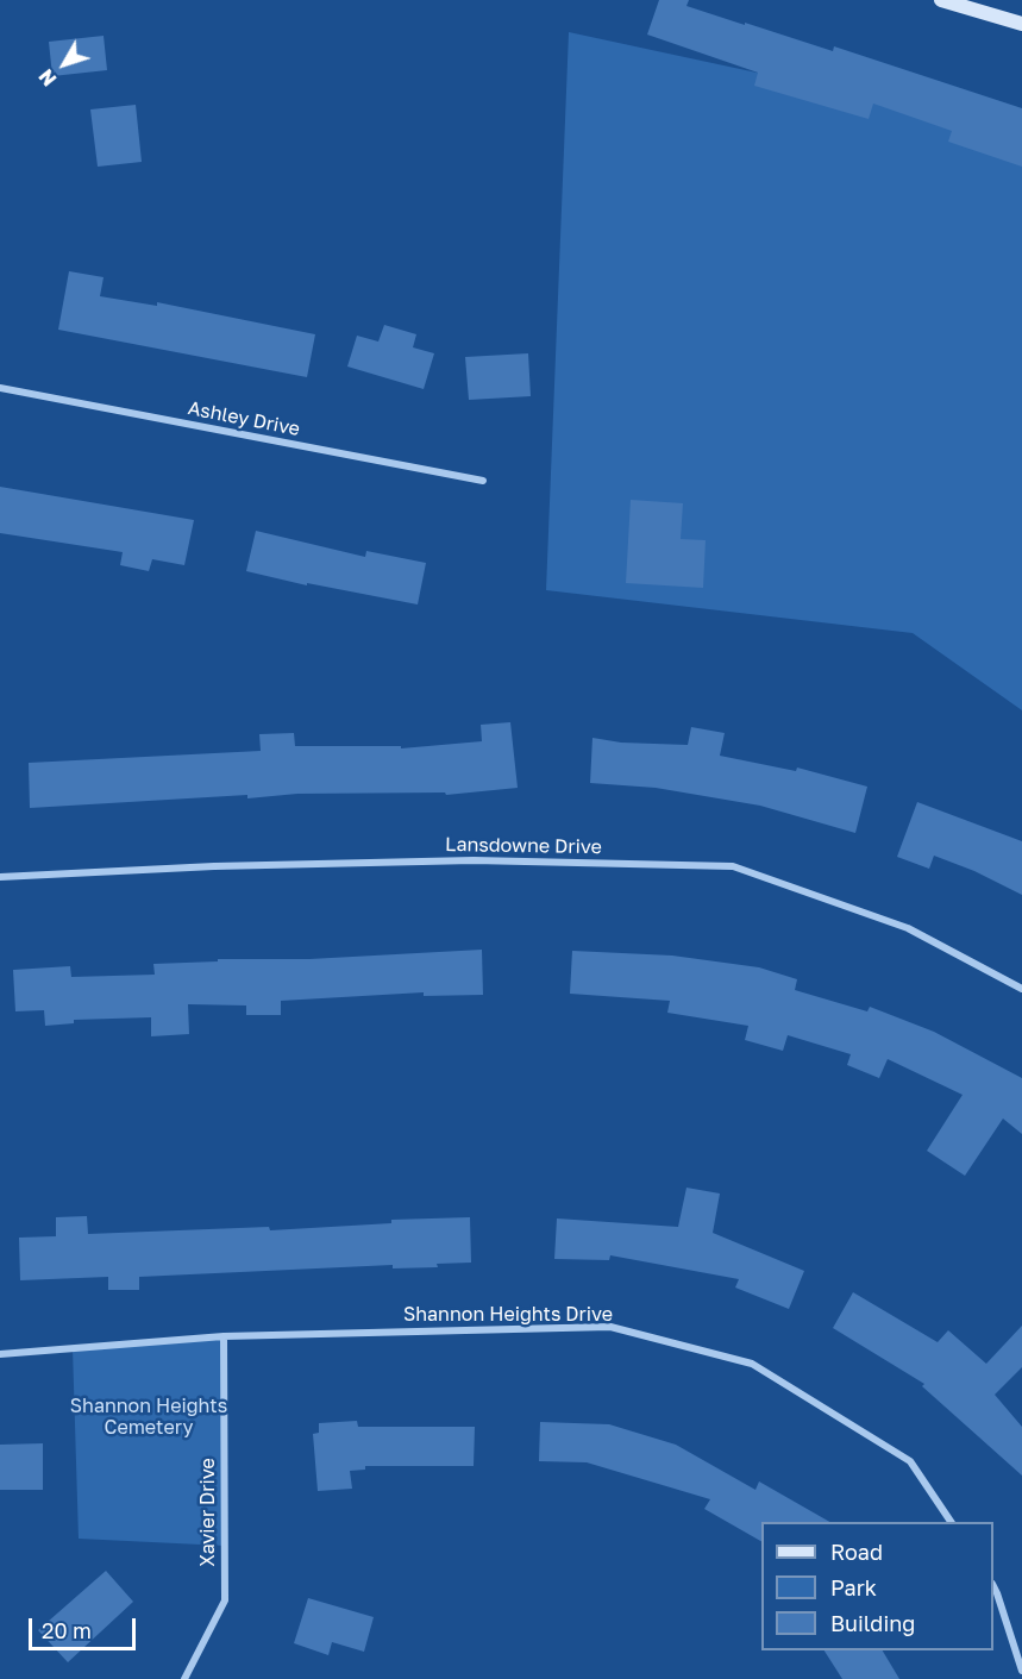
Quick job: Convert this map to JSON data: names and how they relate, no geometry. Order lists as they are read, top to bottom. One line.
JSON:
{"streets":{"street":["Ashley Drive","Lansdowne Drive","Shannon Heights Drive","Xavier Drive"]},"crossings":[["Shannon Heights Drive","Xavier Drive"]],"parks":["Shannon Heights Cemetery"],"legend":["Road","Park","Building"],"scale_bar":"20 m","north":"bottom left"}
